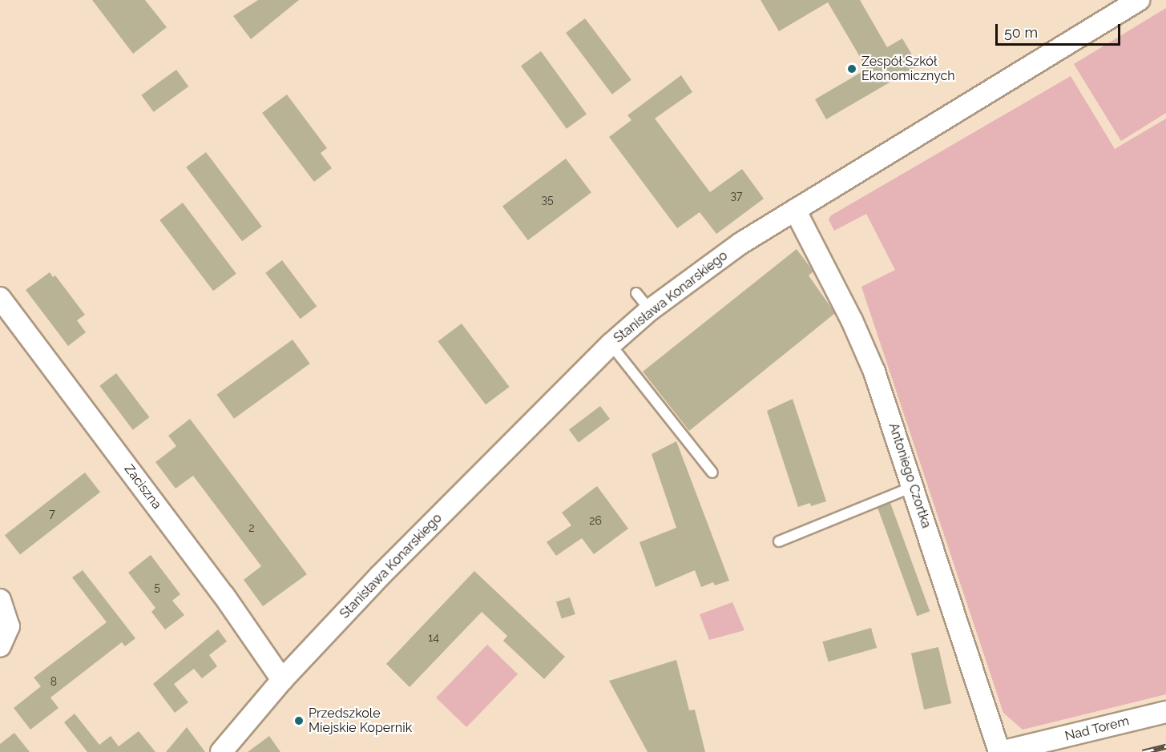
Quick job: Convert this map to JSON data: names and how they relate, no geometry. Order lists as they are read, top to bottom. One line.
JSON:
{"streets":{"street":["Stanisława Konarskiego","Antoniego Czortka","Zaciszna","Nad Torem"]},"crossings":[["Stanisława Konarskiego","Antoniego Czortka"],["Stanisława Konarskiego","Zaciszna"],["Antoniego Czortka","Nad Torem"]],"places":["Zespół Szkół Ekonomicznych","Przedszkole Miejskie Kopernik"],"house_numbers":["37","35","7","26","2","5","14","8"],"scale_bar":"50 m"}
